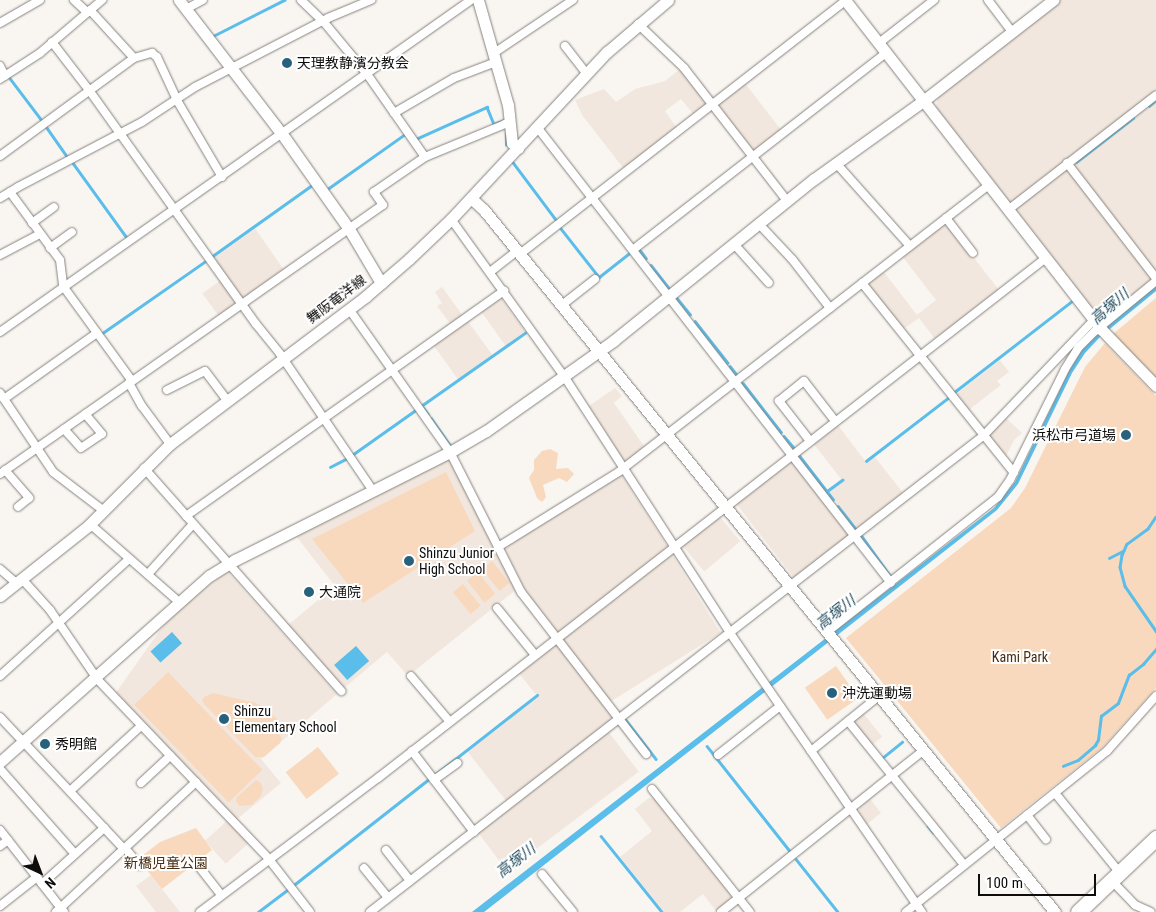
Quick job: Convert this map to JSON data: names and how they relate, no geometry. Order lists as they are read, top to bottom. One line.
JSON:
{"streets":{"street":["舞阪竜洋線"]},"water":["高塚川"],"parks":["Kami Park","新橋児童公園"],"places":["天理教静濱分教会","浜松市弓道場","Shinzu Junior High School","大通院","沖洗運動場","Shinzu Elementary School","秀明館"],"scale_bar":"100 m","north":"bottom right"}
